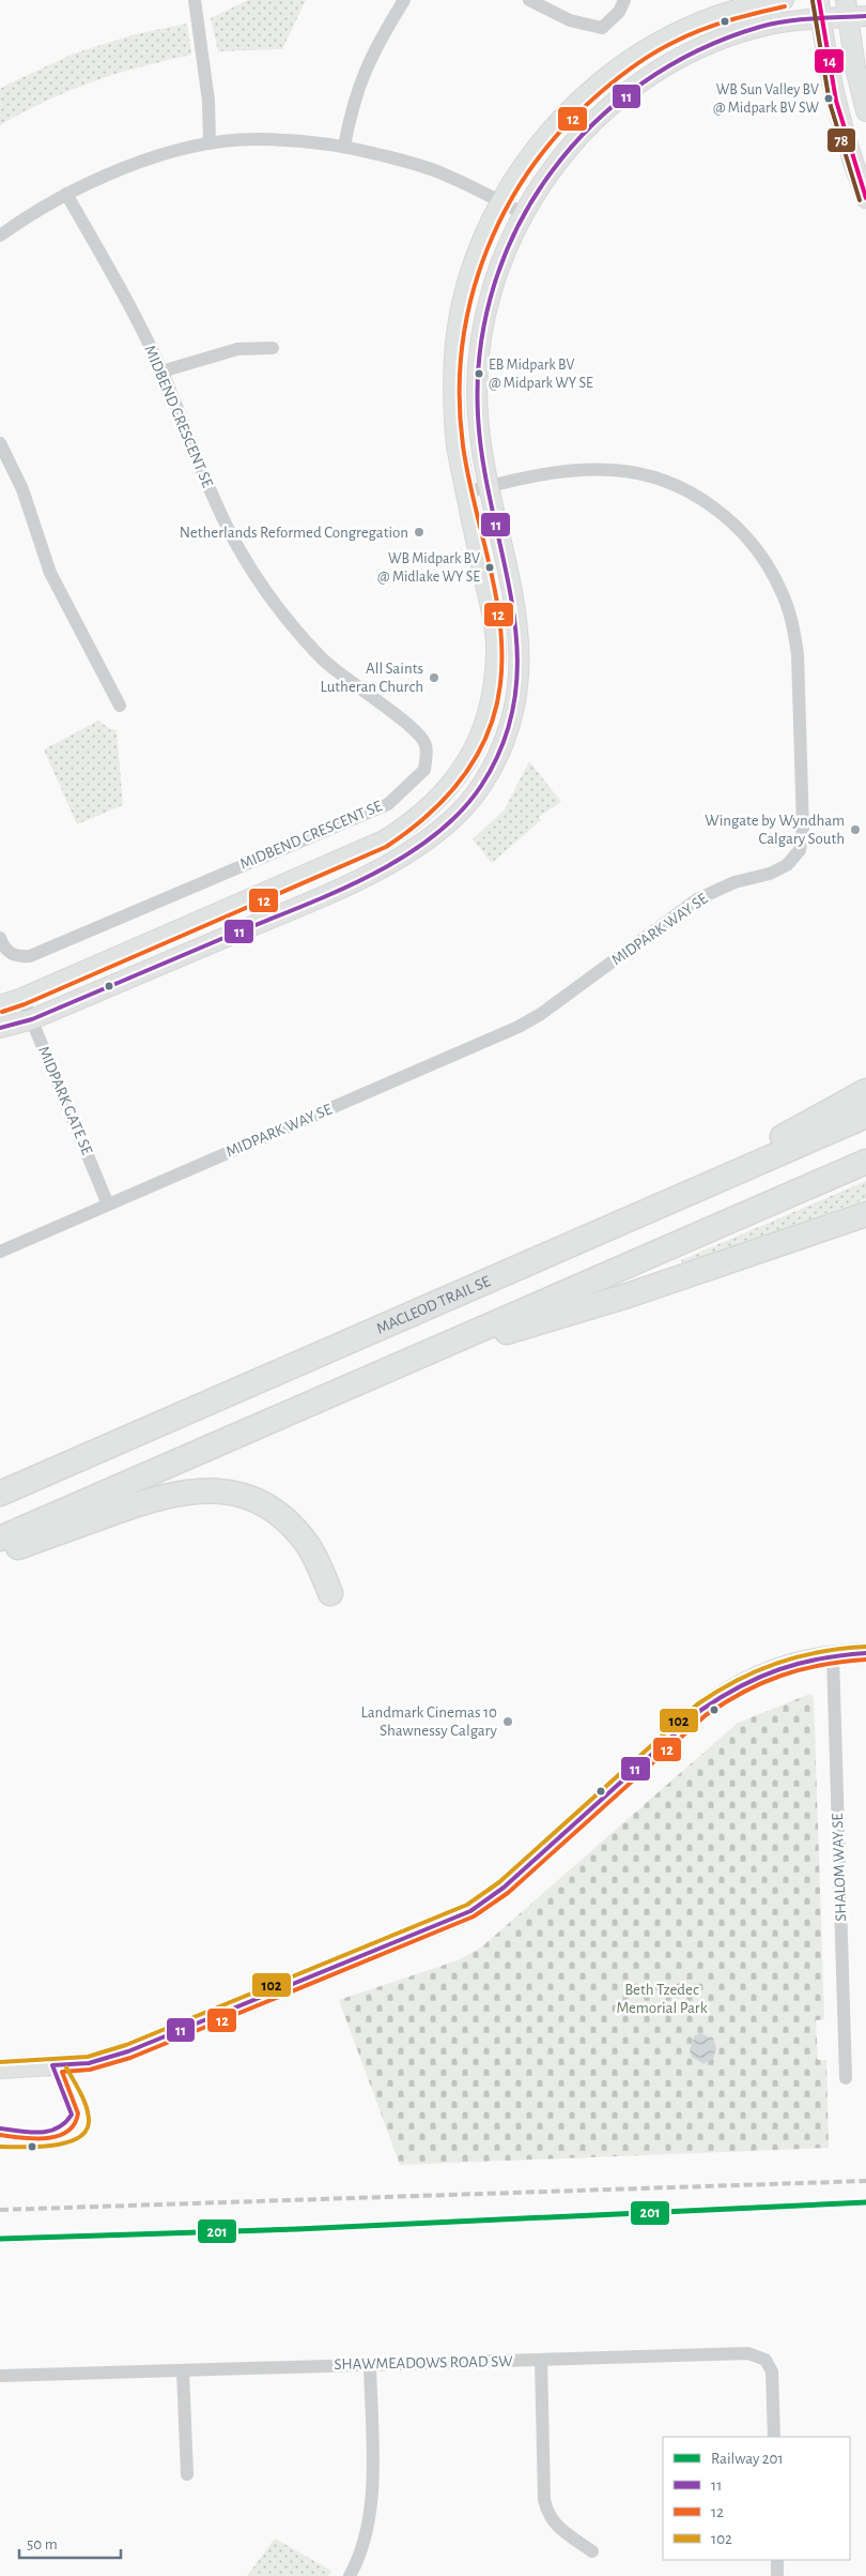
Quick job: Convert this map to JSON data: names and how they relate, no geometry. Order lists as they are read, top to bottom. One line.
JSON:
{"streets":{"highway":["MACLEOD TRAIL SE"],"street":["MIDBEND CRESCENT SE","MIDPARK WAY SE","MIDPARK GATE SE","SHALOM WAY SE","SHAWMEADOWS ROAD SW"]},"crossings":[["MIDPARK WAY SE","MIDPARK GATE SE"]],"parks":["Beth Tzedec Memorial Park"],"places":["WB Sun Valley BV @ Midpark BV SW","EB Midpark BV @ Midpark WY SE","Netherlands Reformed Congregation","WB Midpark BV @ Midlake WY SE","All Saints Lutheran Church","Wingate by Wyndham Calgary South","Landmark Cinemas 10 Shawnessy Calgary"],"lines":["transit line 14","transit line 78","transit line 12","transit line 11","transit line 102","rail line 201"],"legend":["Railway 201","11","12","102"],"scale_bar":"50 m"}
